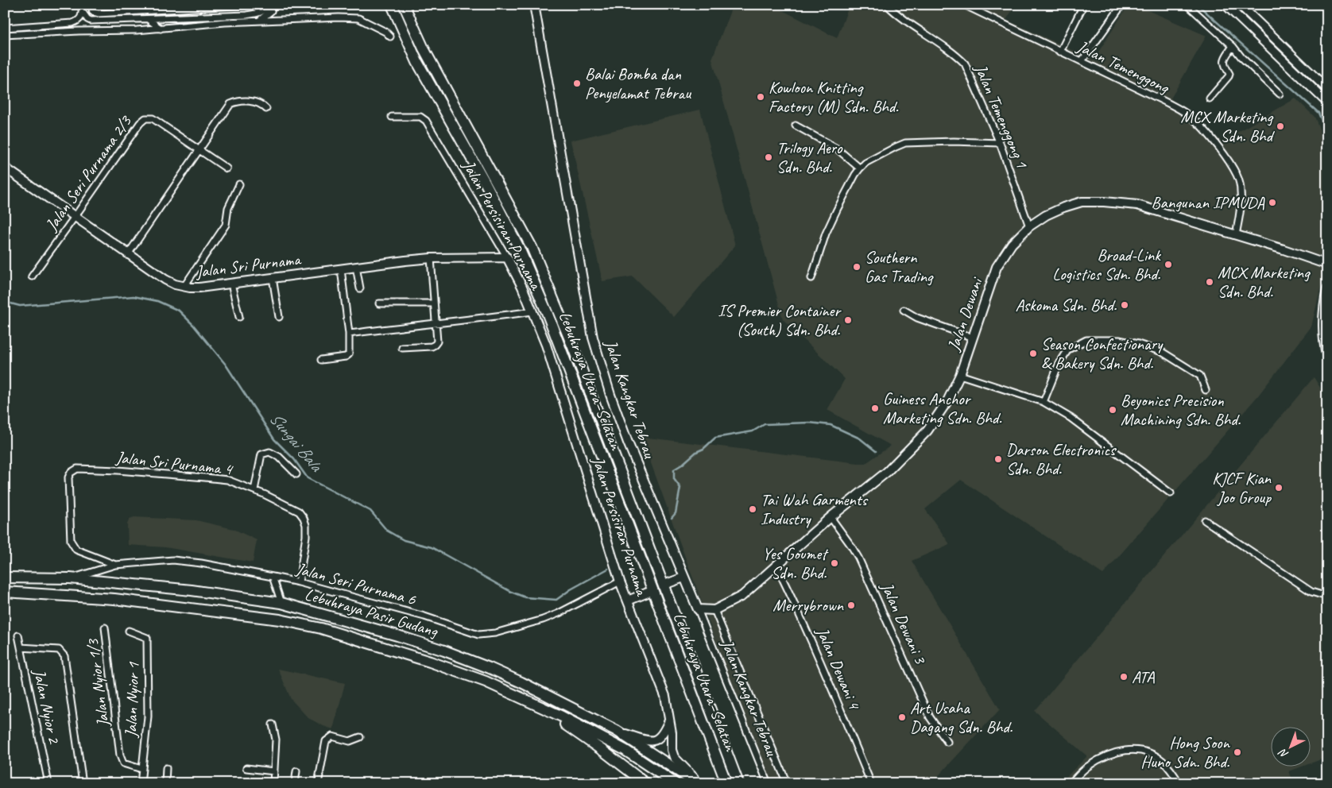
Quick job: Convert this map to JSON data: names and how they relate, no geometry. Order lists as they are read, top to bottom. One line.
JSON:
{"streets":{"highway":["Lebuhraya Utara–Selatan","Lebuhraya Pasir Gudang"],"street":["Jalan Temenggong","Jalan Temenggong 1","Jalan Seri Purnama 2/3","Jalan Persisiran Purnama","Jalan Sri Purnama","Jalan Dewani","Jalan Kangkar Tebrau","Jalan Sri Purnama 4","Jalan Seri Purnama 6","Jalan Dewani 3","Jalan Dewani 4","Jalan Nyior 1/3","Jalan Nyior 1","Jalan Nyior 2"]},"crossings":[["Jalan Temenggong","Jalan Dewani"],["Jalan Temenggong 1","Jalan Dewani"],["Jalan Seri Purnama 2/3","Jalan Sri Purnama"],["Jalan Persisiran Purnama","Jalan Sri Purnama"],["Jalan Persisiran Purnama","Jalan Seri Purnama 6"],["Jalan Persisiran Purnama","Lebuhraya Pasir Gudang"],["Jalan Dewani","Jalan Kangkar Tebrau"],["Jalan Dewani","Jalan Dewani 3"],["Jalan Dewani","Jalan Dewani 4"],["Jalan Sri Purnama 4","Jalan Seri Purnama 6"],["Jalan Nyior 1/3","Jalan Nyior 1"]],"water":["Sungai Bala"],"places":["Balai Bomba dan Penyelamat Tebrau","Kowloon Knitting Factory (M) Sdn. Bhd.","MCX Marketing Sdn. Bhd","Trilogy Aero Sdn. Bhd.","Bangunan IPMUDA","Broad-Link Logistics Sdn. Bhd.","Southern Gas Trading","MCX Marketing Sdn. Bhd.","Askoma Sdn. Bhd.","IS Premier Container (South) Sdn. Bhd.","Season Confectionary & Bakery Sdn. Bhd.","Guiness Anchor Marketing Sdn. Bhd.","Beyonics Precision Machining Sdn. Bhd.","Darson Electronics Sdn. Bhd.","KJCF Kian Joo Group","Tai Wah Garments Industry","Yes Goumet Sdn. Bhd.","Merrybrown","ATA","Art Usaha Dagang Sdn. Bhd.","Hong Soon Huno Sdn. Bhd."],"north":"bottom left"}
